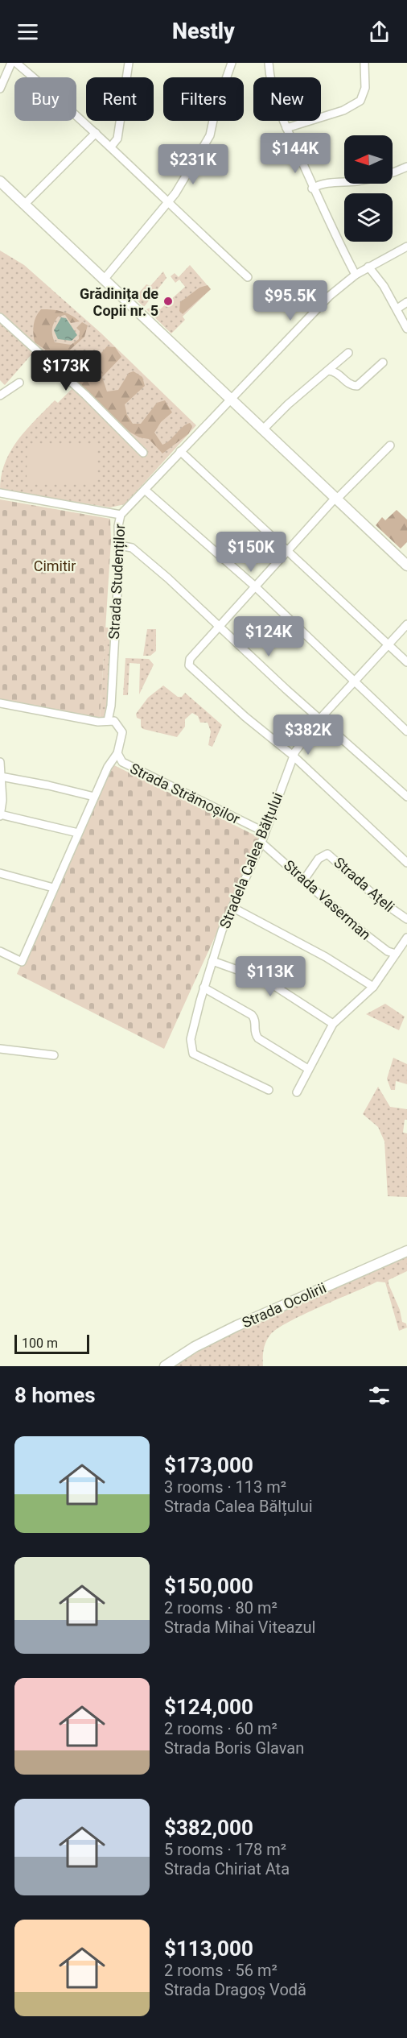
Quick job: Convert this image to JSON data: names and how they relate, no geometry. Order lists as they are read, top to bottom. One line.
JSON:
{"streets":{"main road":["Strada Ocolirii"],"street":["Strada Studenților","Strada Strămoșilor","Stradela Calea Bălțului","Strada Ațeli","Strada Vaserman"]},"crossings":[["Strada Studenților","Strada Strămoșilor"],["Strada Strămoșilor","Stradela Calea Bălțului"],["Stradela Calea Bălțului","Strada Vaserman"],["Strada Ațeli","Strada Vaserman"]],"parks":["Cimitir"],"places":["Grădinița de Copii nr. 5"],"scale_bar":"100 m","north":"left","page":{"header":"Nestly","chip":["Buy","Rent","Filters","New"],"price":["$144K","$231K","$95.5K","$173K","$150K","$124K","$382K","$113K"],"scale":"100 m","heading":"8 homes","list":[{"name":"$173,000","note":"3 rooms · 113 m² · Strada Calea Bălțului"},{"name":"$150,000","note":"2 rooms · 80 m² · Strada Mihai Viteazul"},{"name":"$124,000","note":"2 rooms · 60 m² · Strada Boris Glavan"},{"name":"$382,000","note":"5 rooms · 178 m² · Strada Chiriat Ata"},{"name":"$113,000","note":"2 rooms · 56 m² · Strada Dragoș Vodă"}]}}
